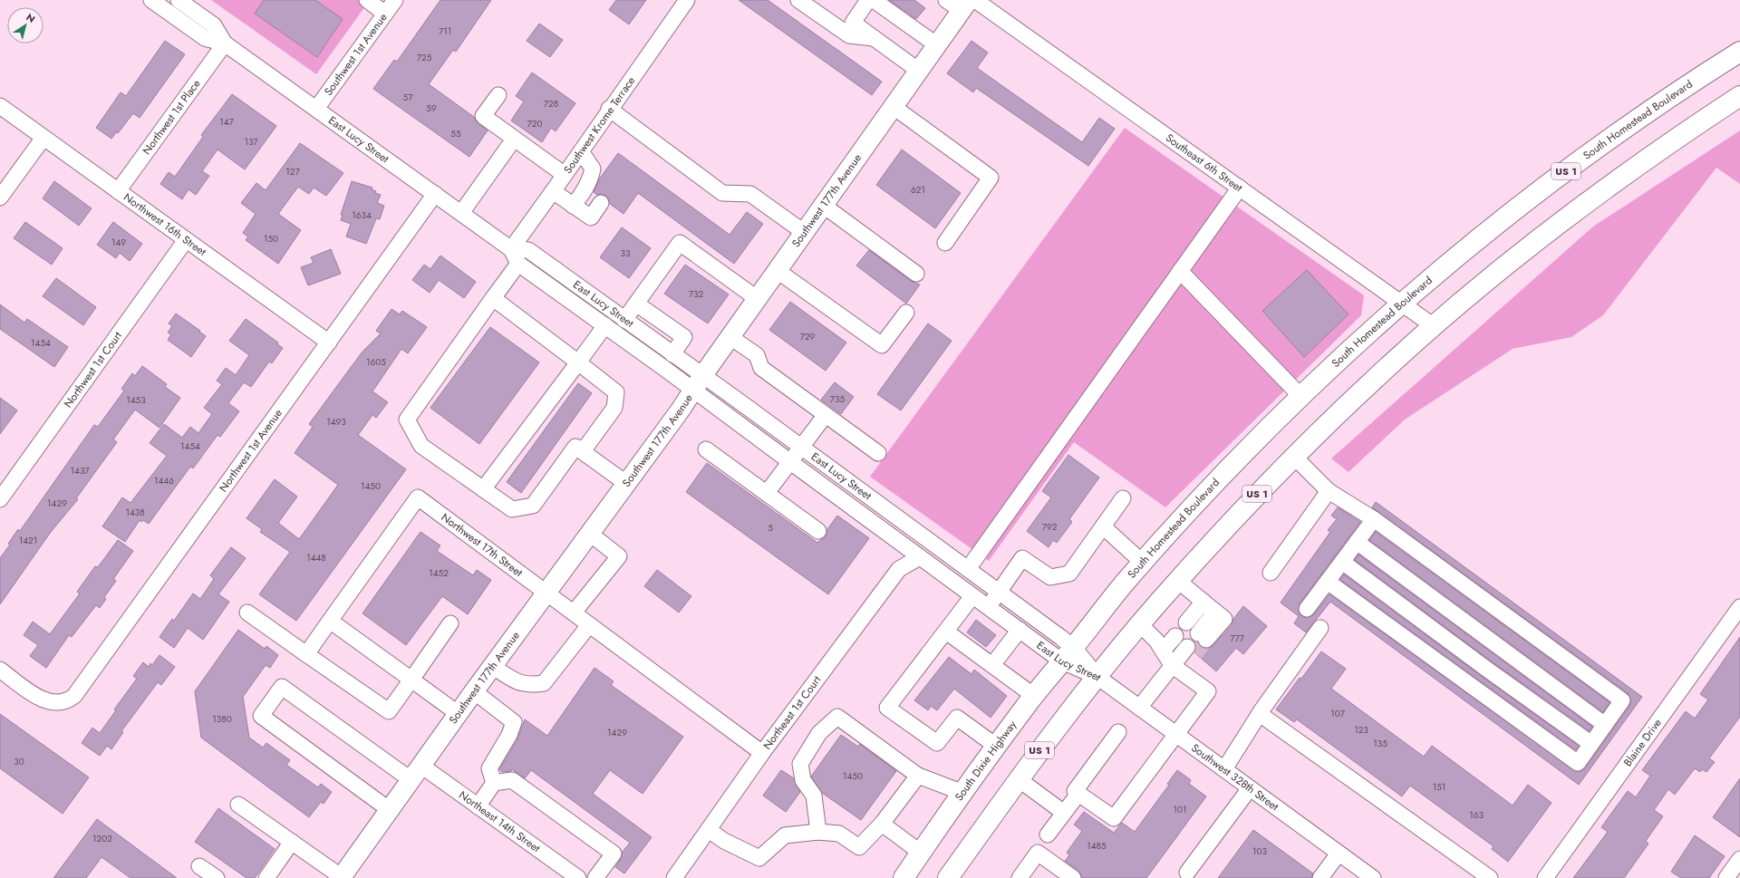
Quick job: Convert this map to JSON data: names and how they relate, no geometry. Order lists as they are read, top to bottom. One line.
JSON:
{"streets":{"highway":["South Homestead Boulevard","US 1","South Dixie Highway"],"main road":["Southwest 177th Avenue"],"street":["Southwest 1st Avenue","Northwest 1st Place","Southwest Krome Terrace","East Lucy Street","Southeast 6th Street","Northwest 16th Street","Northwest 1st Court","Northwest 1st Avenue","Northwest 17th Street","Northeast 1st Court","Blaine Drive","Southwest 328th Street","Northeast 14th Street"]},"crossings":[["Southwest 1st Avenue","East Lucy Street"],["Northwest 1st Place","East Lucy Street"],["Northwest 1st Place","Northwest 16th Street"],["South Homestead Boulevard","East Lucy Street"],["South Homestead Boulevard","Southeast 6th Street"],["South Homestead Boulevard","South Dixie Highway"],["Southwest Krome Terrace","East Lucy Street"],["East Lucy Street","US 1"],["East Lucy Street","Southwest 177th Avenue"],["East Lucy Street","Northwest 1st Avenue"],["East Lucy Street","Northeast 1st Court"],["East Lucy Street","South Dixie Highway"],["East Lucy Street","Southwest 328th Street"],["Southeast 6th Street","US 1"],["Southeast 6th Street","Southwest 177th Avenue"],["US 1","Southwest 328th Street"],["Southwest 177th Avenue","Northwest 17th Street"],["Southwest 177th Avenue","Northeast 14th Street"],["Northwest 16th Street","Northwest 1st Court"],["Northwest 16th Street","Northwest 1st Avenue"],["Northwest 17th Street","Northeast 1st Court"]],"house_numbers":["711","725","57","728","59","147","720","55","137","127","621","1634","150","149","33","732","729","1454","1605","735","1453","1493","1454","1437","1446","1450","1429","1438","792","5","1421","1448","1452","777","107","1380","123","1429","135","30","1450","151","101","163","1202","1485","103"],"north":"top right"}
